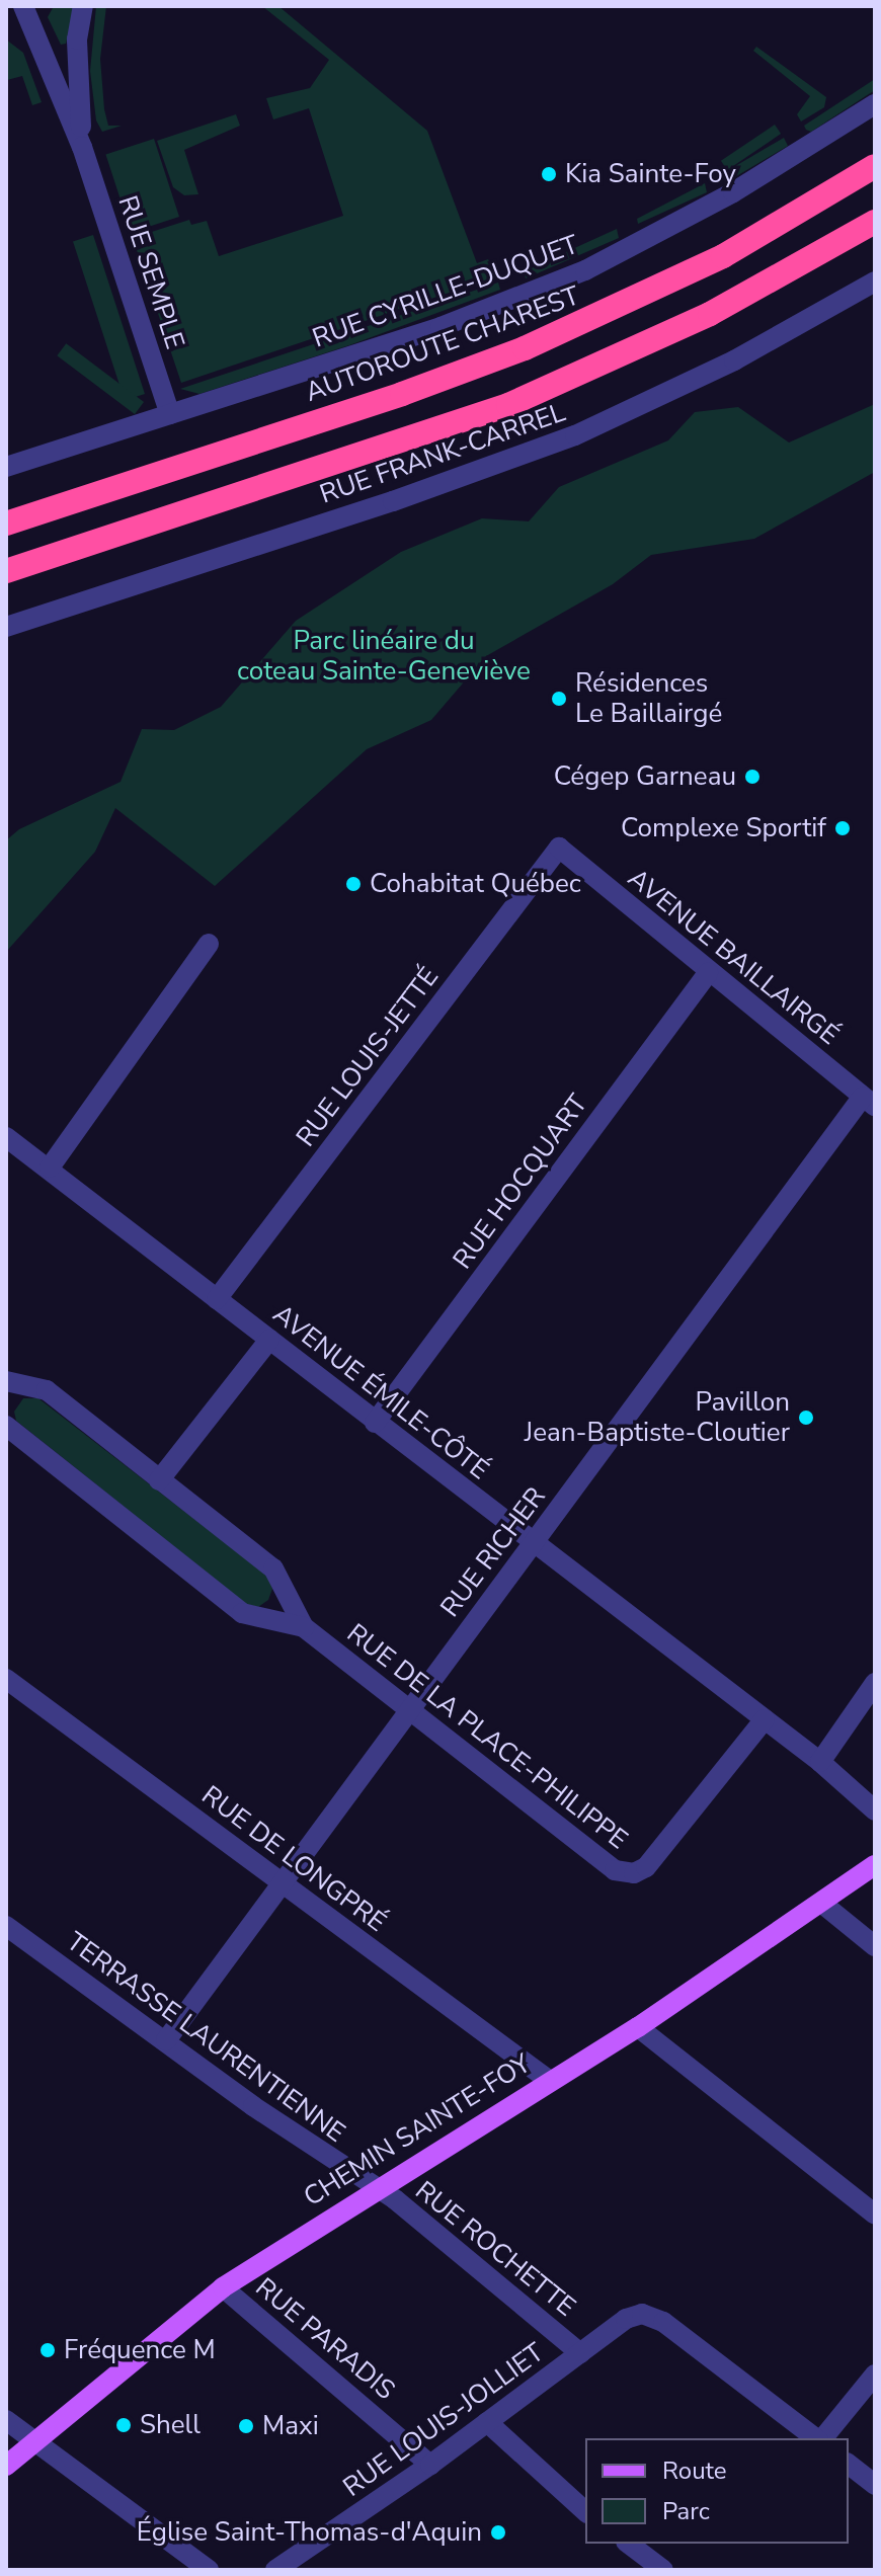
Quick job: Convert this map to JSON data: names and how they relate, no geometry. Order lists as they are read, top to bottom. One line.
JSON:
{"streets":{"highway":["AUTOROUTE CHAREST"],"main road":["CHEMIN SAINTE-FOY"],"street":["RUE SEMPLE","RUE CYRILLE-DUQUET","RUE FRANK-CARREL","AVENUE BAILLAIRGÉ","RUE LOUIS-JETTÉ","RUE HOCQUART","AVENUE ÉMILE-CÔTÉ","RUE RICHER","RUE DE LA PLACE-PHILIPPE","RUE DE LONGPRÉ","TERRASSE LAURENTIENNE","RUE ROCHETTE","RUE PARADIS","RUE LOUIS-JOLLIET"]},"crossings":[["RUE SEMPLE","RUE CYRILLE-DUQUET"],["AVENUE BAILLAIRGÉ","RUE LOUIS-JETTÉ"],["AVENUE BAILLAIRGÉ","RUE HOCQUART"],["AVENUE BAILLAIRGÉ","RUE RICHER"],["RUE LOUIS-JETTÉ","AVENUE ÉMILE-CÔTÉ"],["RUE HOCQUART","AVENUE ÉMILE-CÔTÉ"],["AVENUE ÉMILE-CÔTÉ","RUE RICHER"],["AVENUE ÉMILE-CÔTÉ","RUE DE LA PLACE-PHILIPPE"],["RUE RICHER","RUE DE LA PLACE-PHILIPPE"],["RUE RICHER","RUE DE LONGPRÉ"],["RUE RICHER","TERRASSE LAURENTIENNE"],["RUE DE LONGPRÉ","CHEMIN SAINTE-FOY"],["TERRASSE LAURENTIENNE","CHEMIN SAINTE-FOY"],["TERRASSE LAURENTIENNE","RUE ROCHETTE"],["CHEMIN SAINTE-FOY","RUE ROCHETTE"],["CHEMIN SAINTE-FOY","RUE PARADIS"],["RUE ROCHETTE","RUE LOUIS-JOLLIET"],["RUE PARADIS","RUE LOUIS-JOLLIET"]],"parks":["Parc linéaire du coteau Sainte-Geneviève"],"places":["Kia Sainte-Foy","Résidences Le Baillairgé","Cégep Garneau","Complexe Sportif","Cohabitat Québec","Pavillon Jean-Baptiste-Cloutier","Fréquence M","Shell","Maxi","Église Saint-Thomas-d'Aquin"],"legend":["Route","Parc"]}
